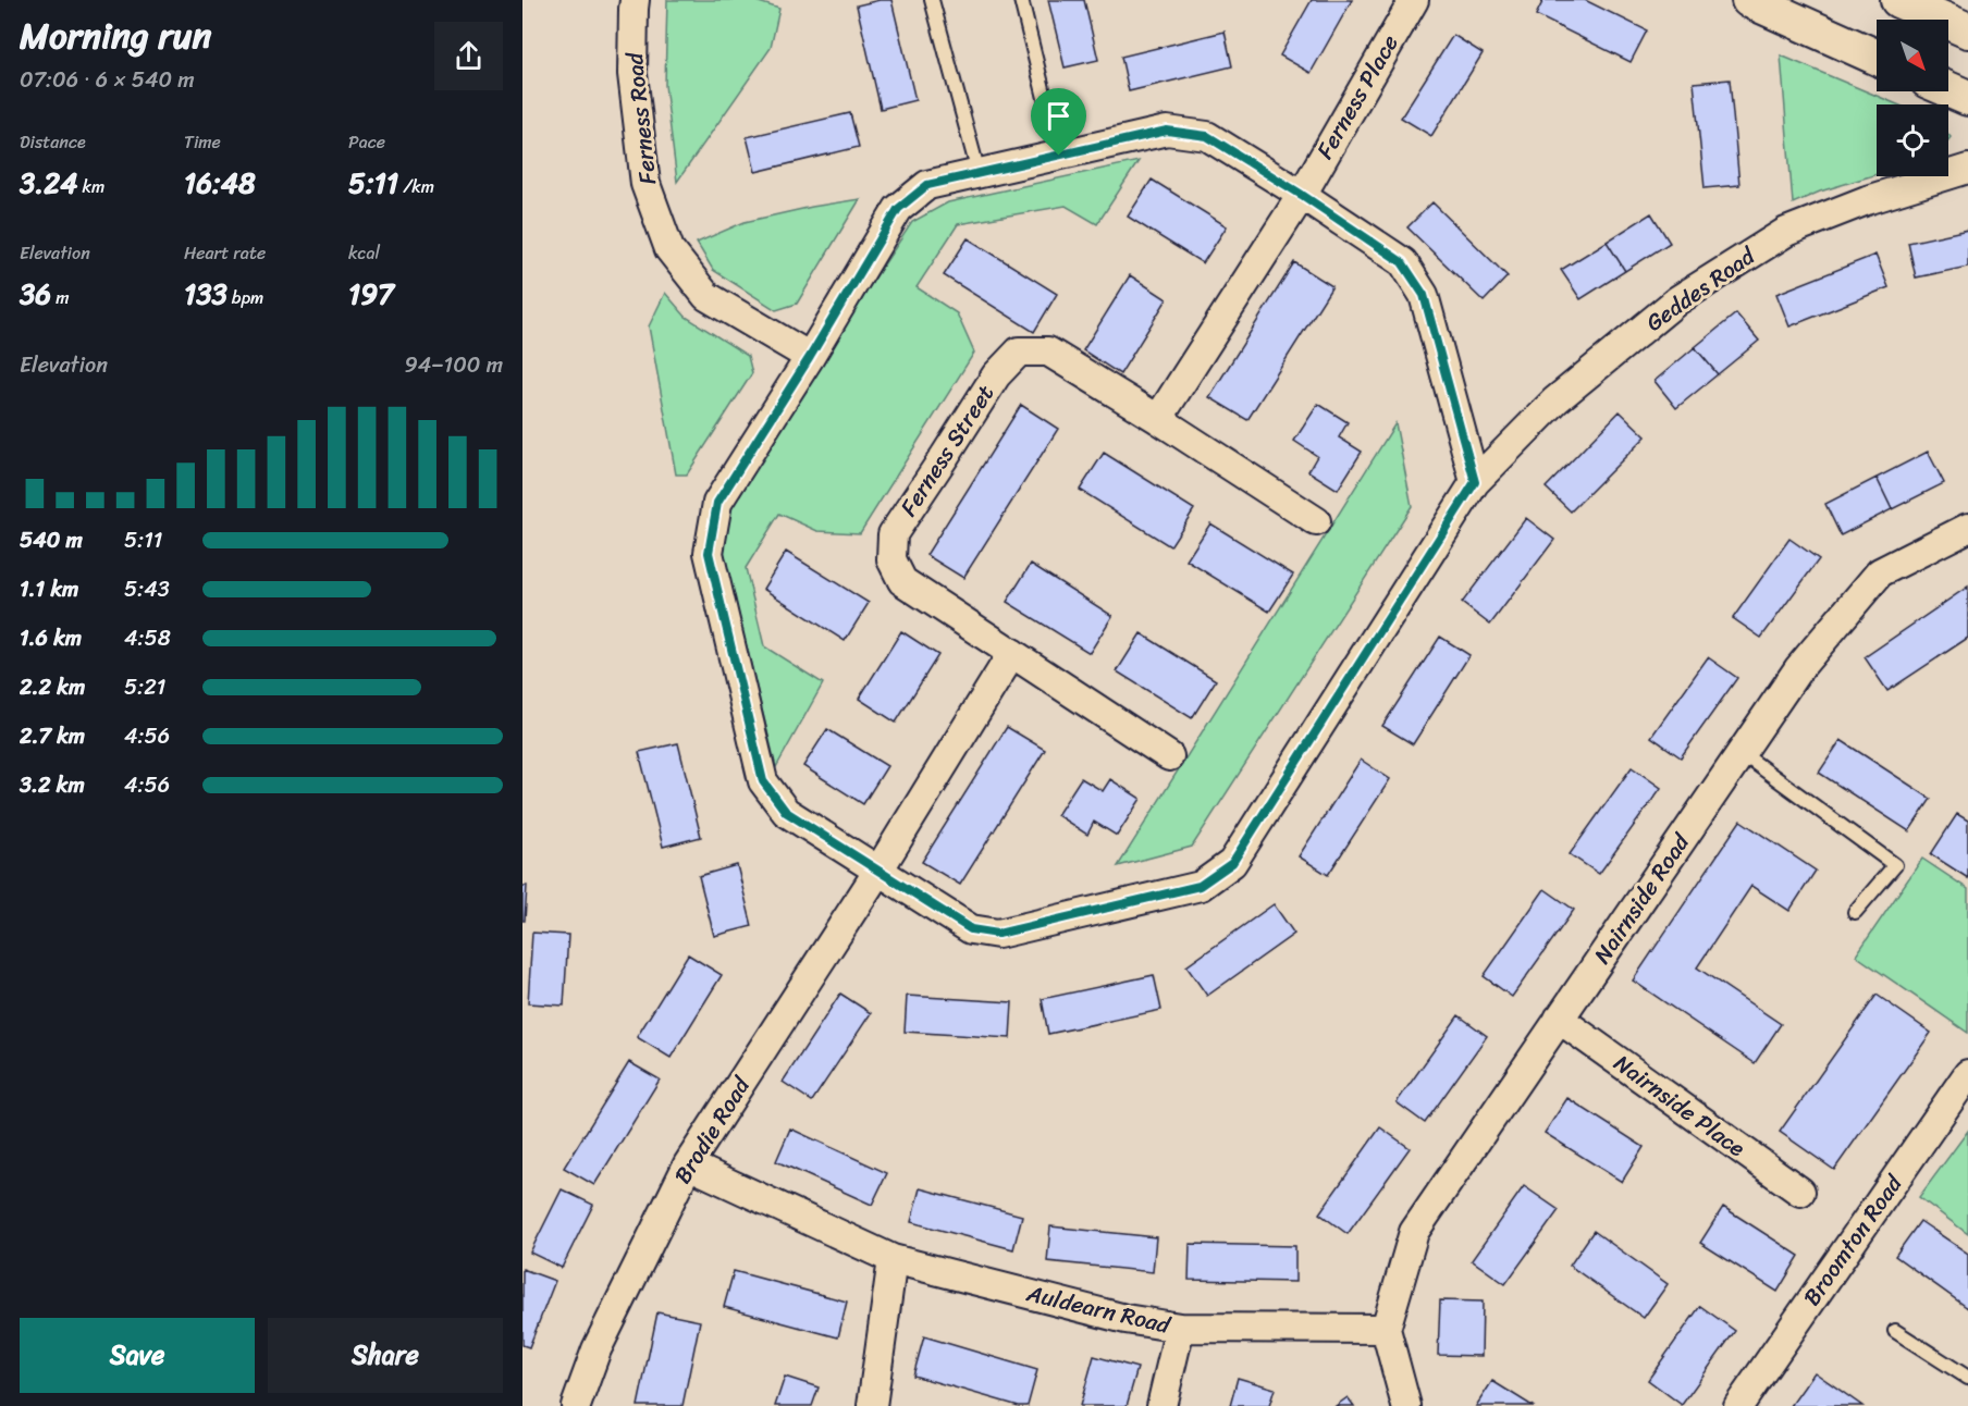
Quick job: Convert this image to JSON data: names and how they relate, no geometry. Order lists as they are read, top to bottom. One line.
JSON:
{"streets":{"street":["Ferness Place","Ferness Road","Geddes Road","Ferness Street","Nairnside Road","Nairnside Place","Brodie Road","Broomton Road","Auldearn Road"]},"crossings":[["Ferness Place","Geddes Road"],["Ferness Road","Geddes Road"],["Geddes Road","Brodie Road"],["Nairnside Road","Nairnside Place"],["Nairnside Road","Auldearn Road"],["Brodie Road","Auldearn Road"]],"north":"bottom right","page":{"heading":["Morning run","07:06 · 6 × 540 m"],"stats":[["Distance","3.24 km"],["Time","16:48"],["Pace","5:11 /km"],["Elevation","36 m"],["Heart rate","133 bpm"],["kcal","197"]],"chart":["Elevation","94–100 m"],"list":[{"name":"540 m","note":"5:11"},{"name":"1.1 km","note":"5:43"},{"name":"1.6 km","note":"4:58"},{"name":"2.2 km","note":"5:21"},{"name":"2.7 km","note":"4:56"},{"name":"3.2 km","note":"4:56"}],"buttons":["Save","Share"]}}
